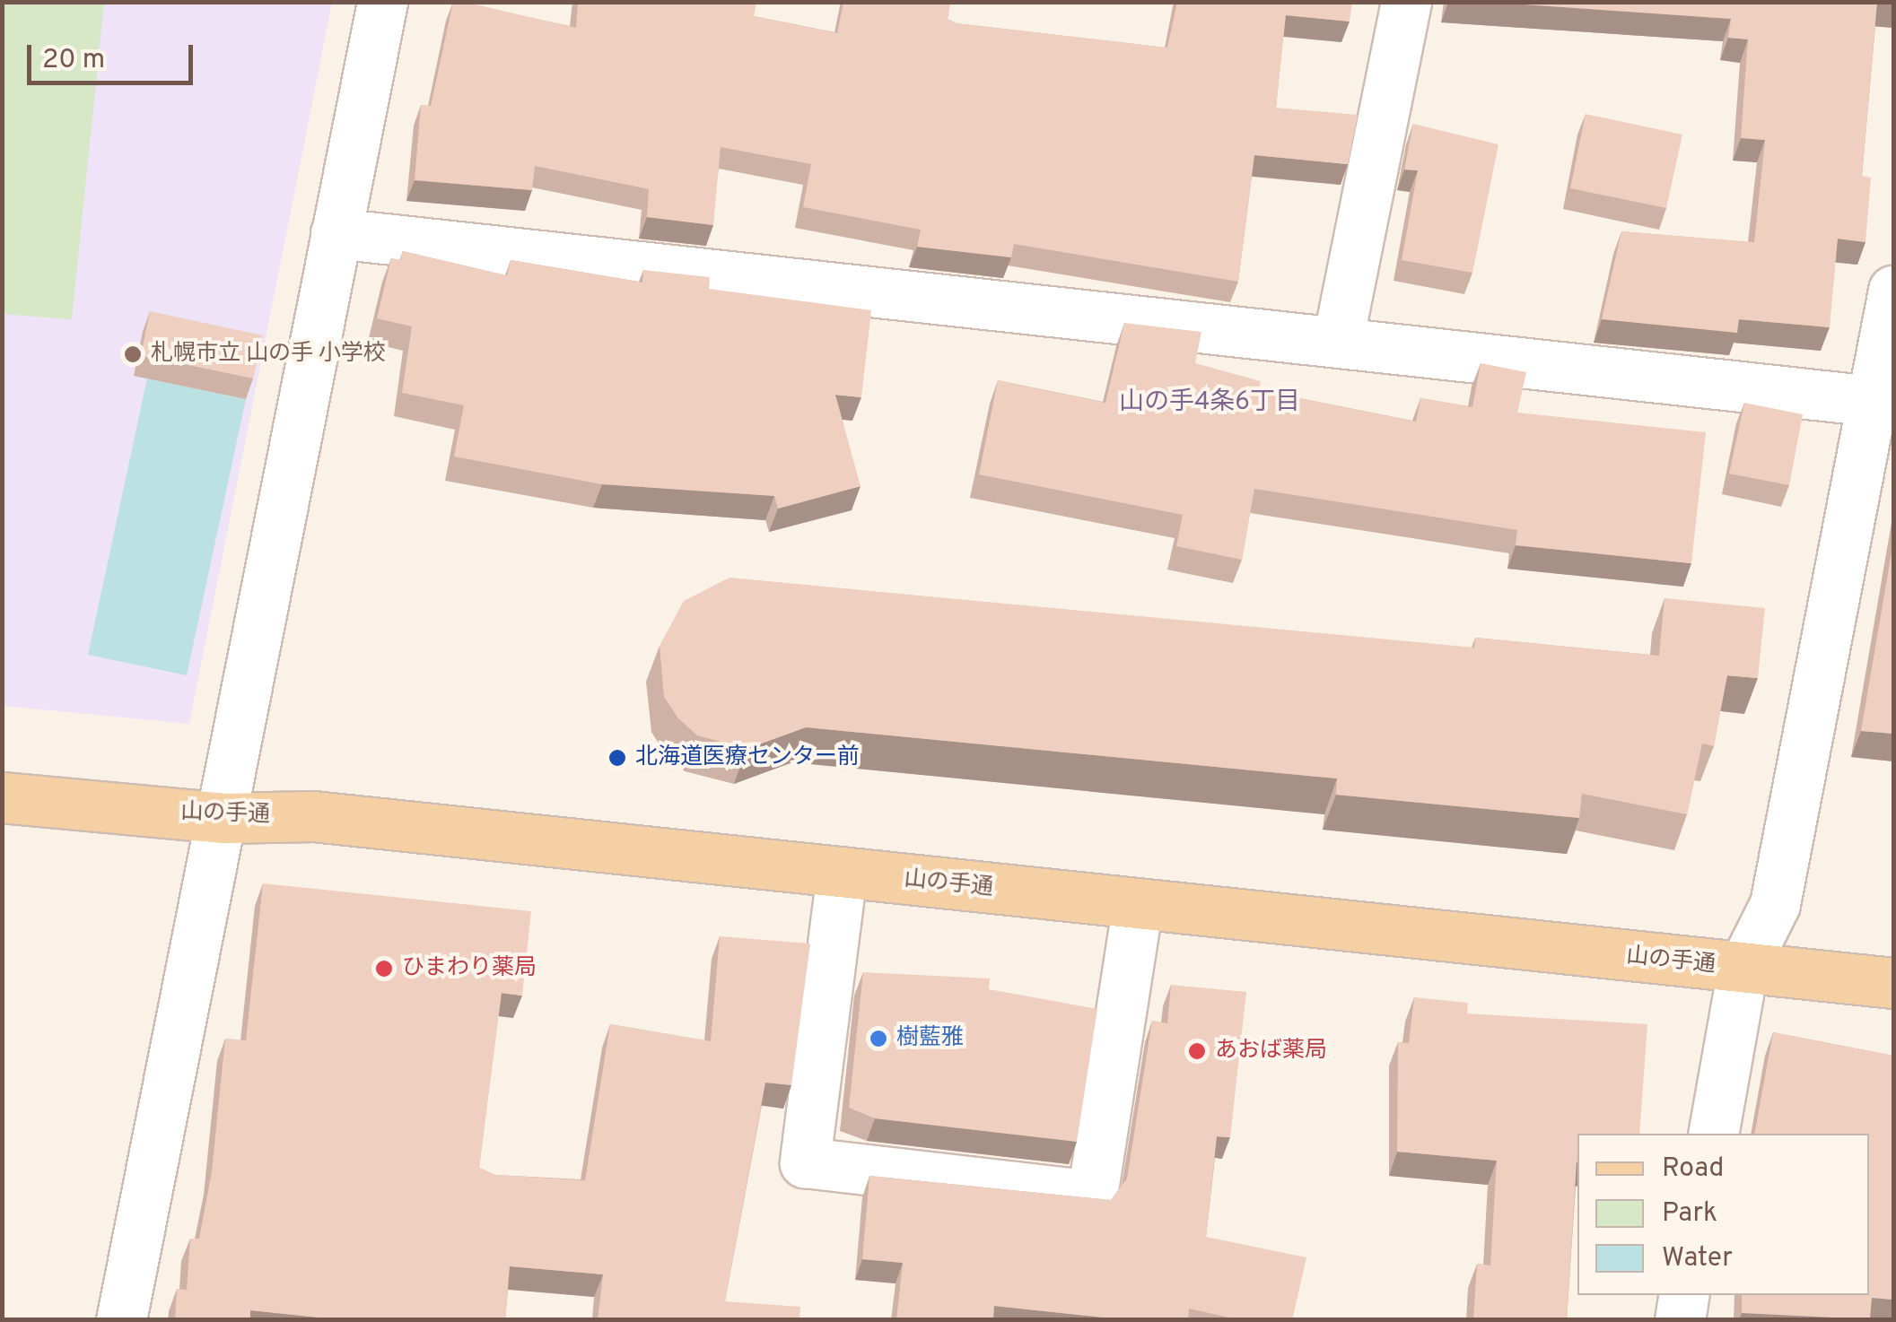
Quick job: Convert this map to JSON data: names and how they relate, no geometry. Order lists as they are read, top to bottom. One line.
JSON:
{"streets":{"main road":["山の手通"]},"districts":["山の手4条6丁目"],"places":["札幌市立 山の手 小学校","北海道医療センター前","ひまわり薬局","樹藍雅","あおば薬局"],"legend":["Road","Park","Water"],"scale_bar":"20 m"}
